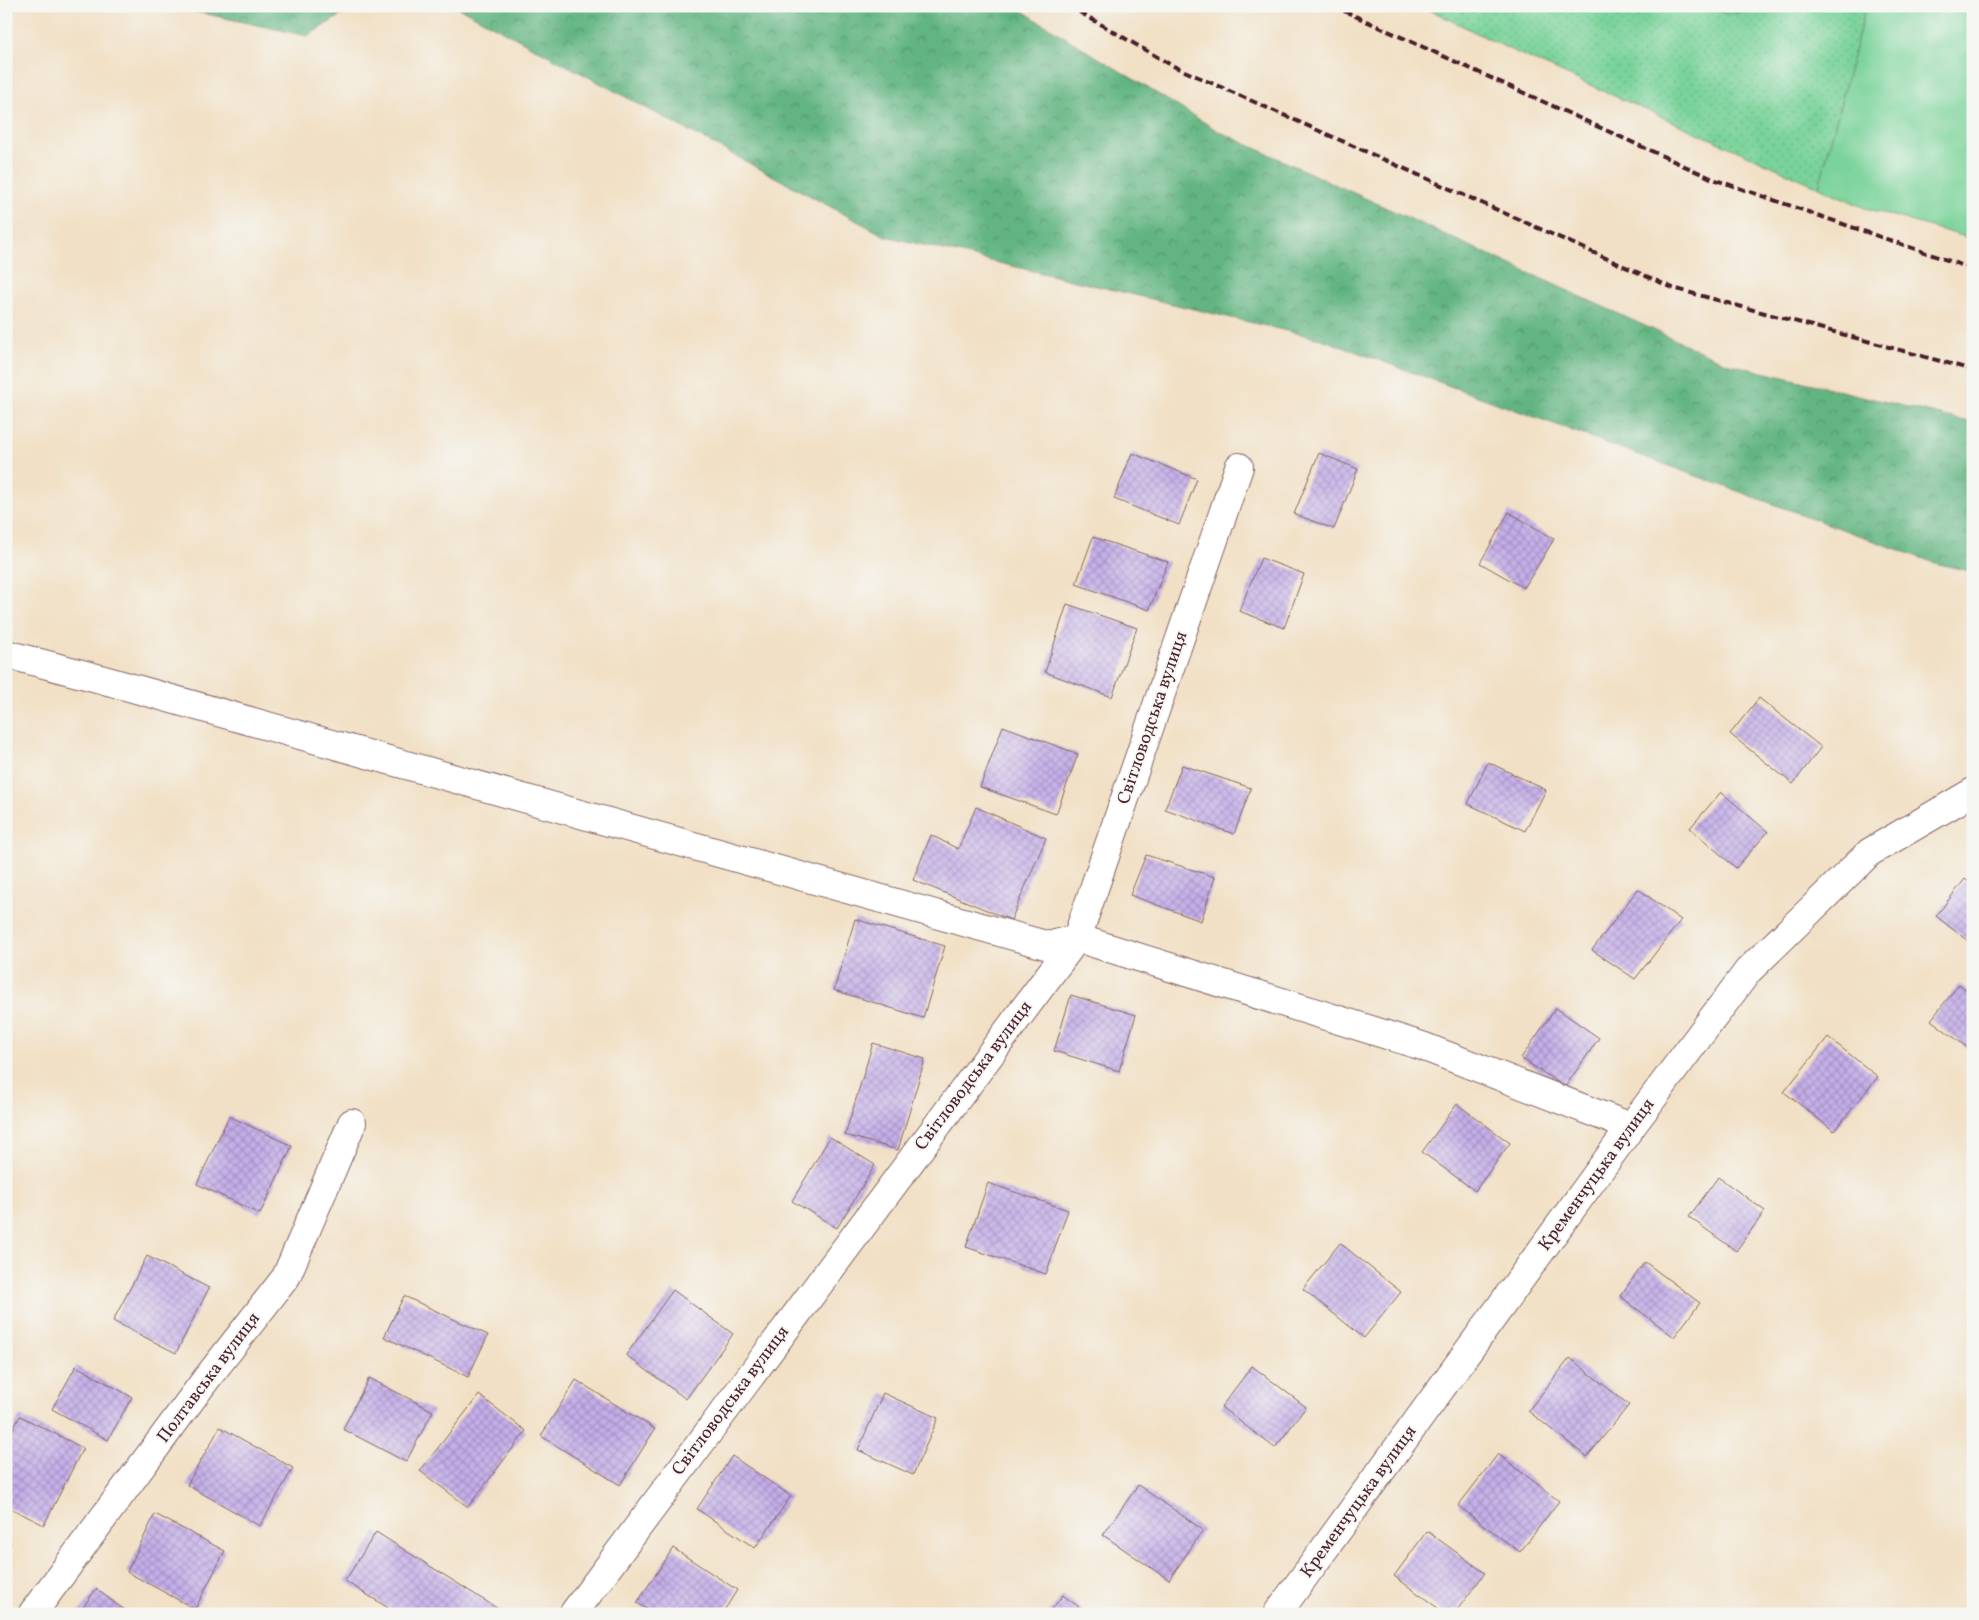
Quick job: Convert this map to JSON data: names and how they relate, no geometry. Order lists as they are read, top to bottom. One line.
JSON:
{"streets":{"street":["Світловодська вулиця","Кременчуцька вулиця","Полтавська вулиця"]}}
